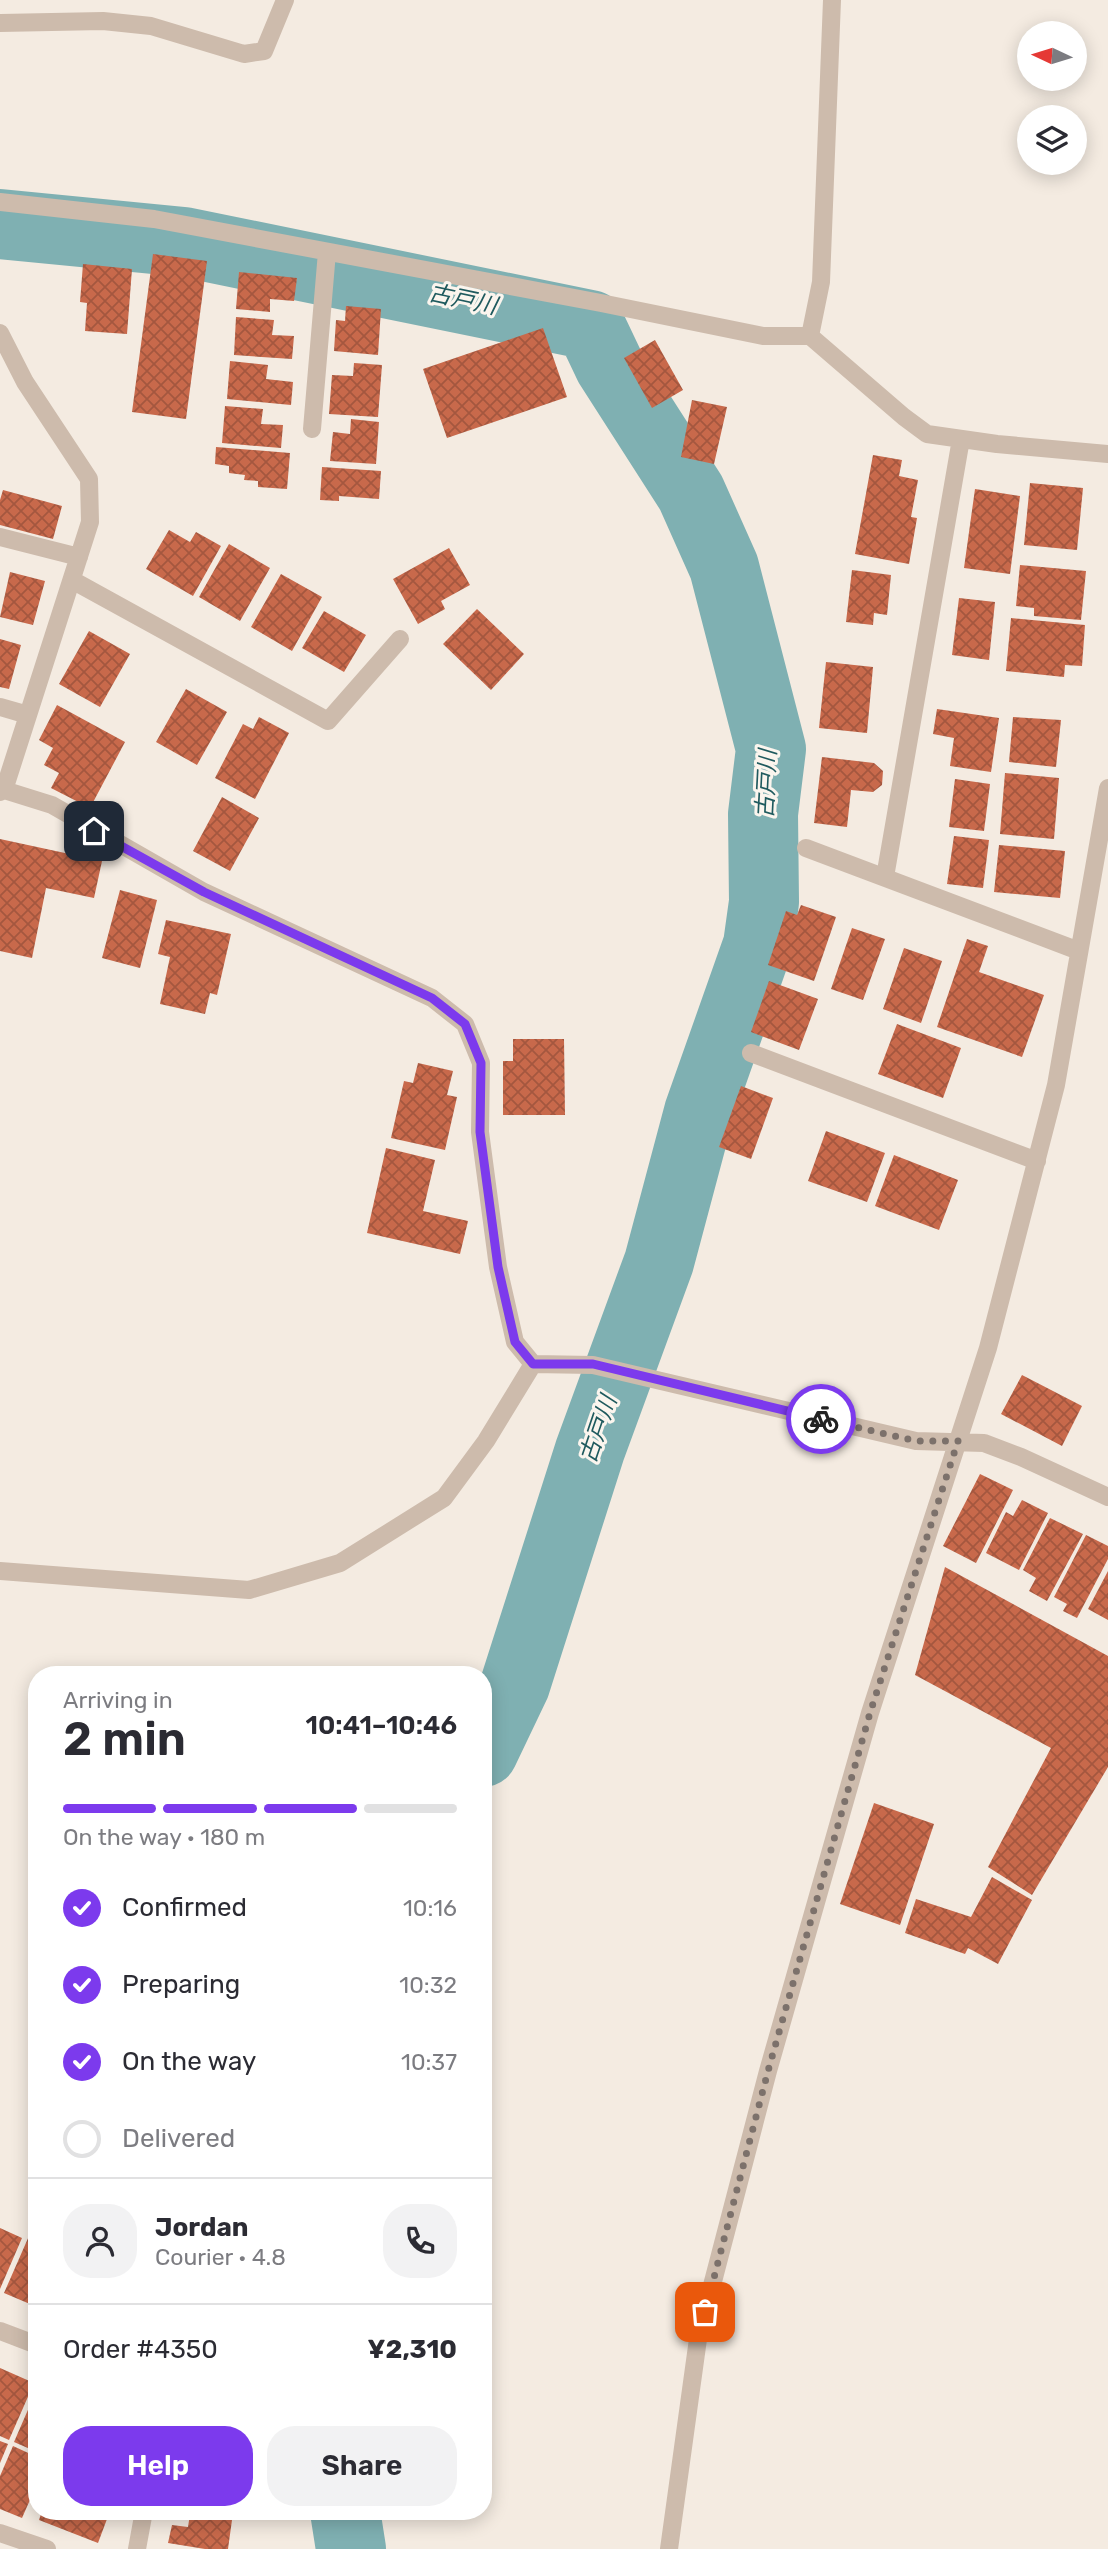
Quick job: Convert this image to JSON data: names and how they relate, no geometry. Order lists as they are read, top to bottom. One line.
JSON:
{"water":["古戸川"],"north":"left","page":{"heading":["2 min","Arriving in","10:41–10:46"],"panel":["Jordan","Courier · 4.8","Order #4350","¥2,310"],"bar":"On the way · 180 m","list":[["Confirmed","10:16"],["Preparing","10:32"],["On the way","10:37"],"Delivered"],"buttons":["Help","Share"]}}
